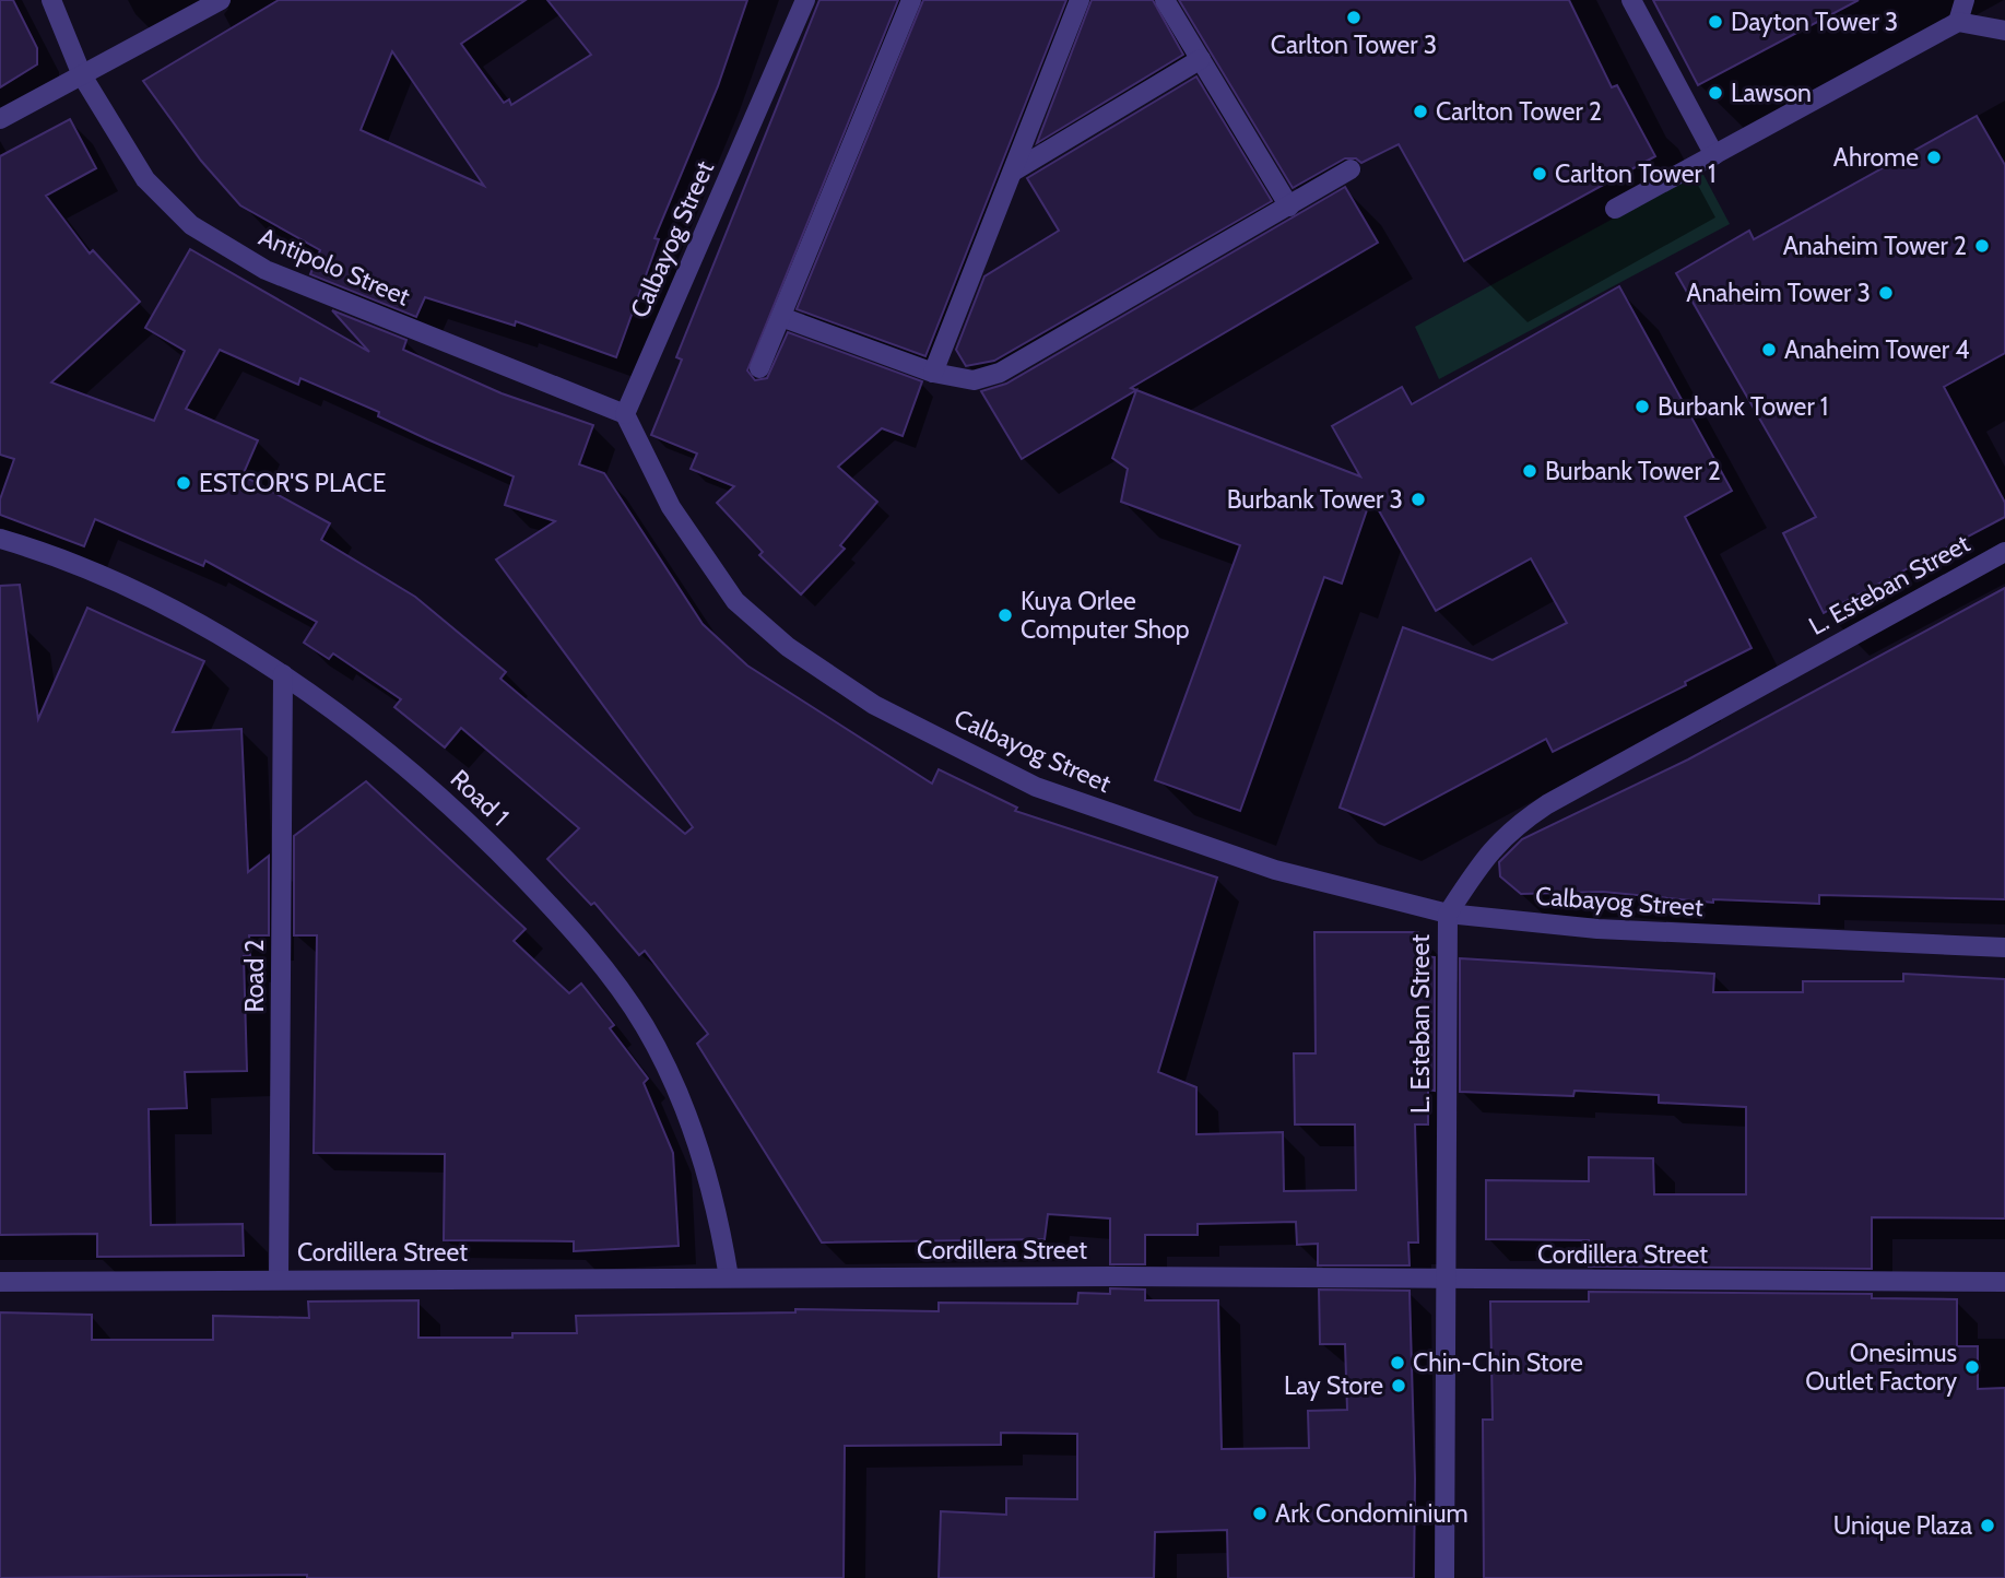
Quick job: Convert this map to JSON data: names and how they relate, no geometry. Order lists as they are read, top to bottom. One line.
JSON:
{"streets":{"street":["Calbayog Street","Antipolo Street","L. Esteban Street","Road 1","Road 2","Cordillera Street"]},"crossings":[["Calbayog Street","Antipolo Street"],["Calbayog Street","L. Esteban Street"],["L. Esteban Street","Cordillera Street"],["Road 1","Road 2"],["Road 1","Cordillera Street"],["Road 2","Cordillera Street"]],"places":["Carlton Tower 3","Dayton Tower 3","Lawson","Carlton Tower 2","Ahrome","Carlton Tower 1","Anaheim Tower 2","Anaheim Tower 3","Anaheim Tower 4","Burbank Tower 1","Burbank Tower 2","ESTCOR'S PLACE","Burbank Tower 3","Kuya Orlee Computer Shop","Chin-Chin Store","Onesimus Outlet Factory","Lay Store","Ark Condominium","Unique Plaza"]}
